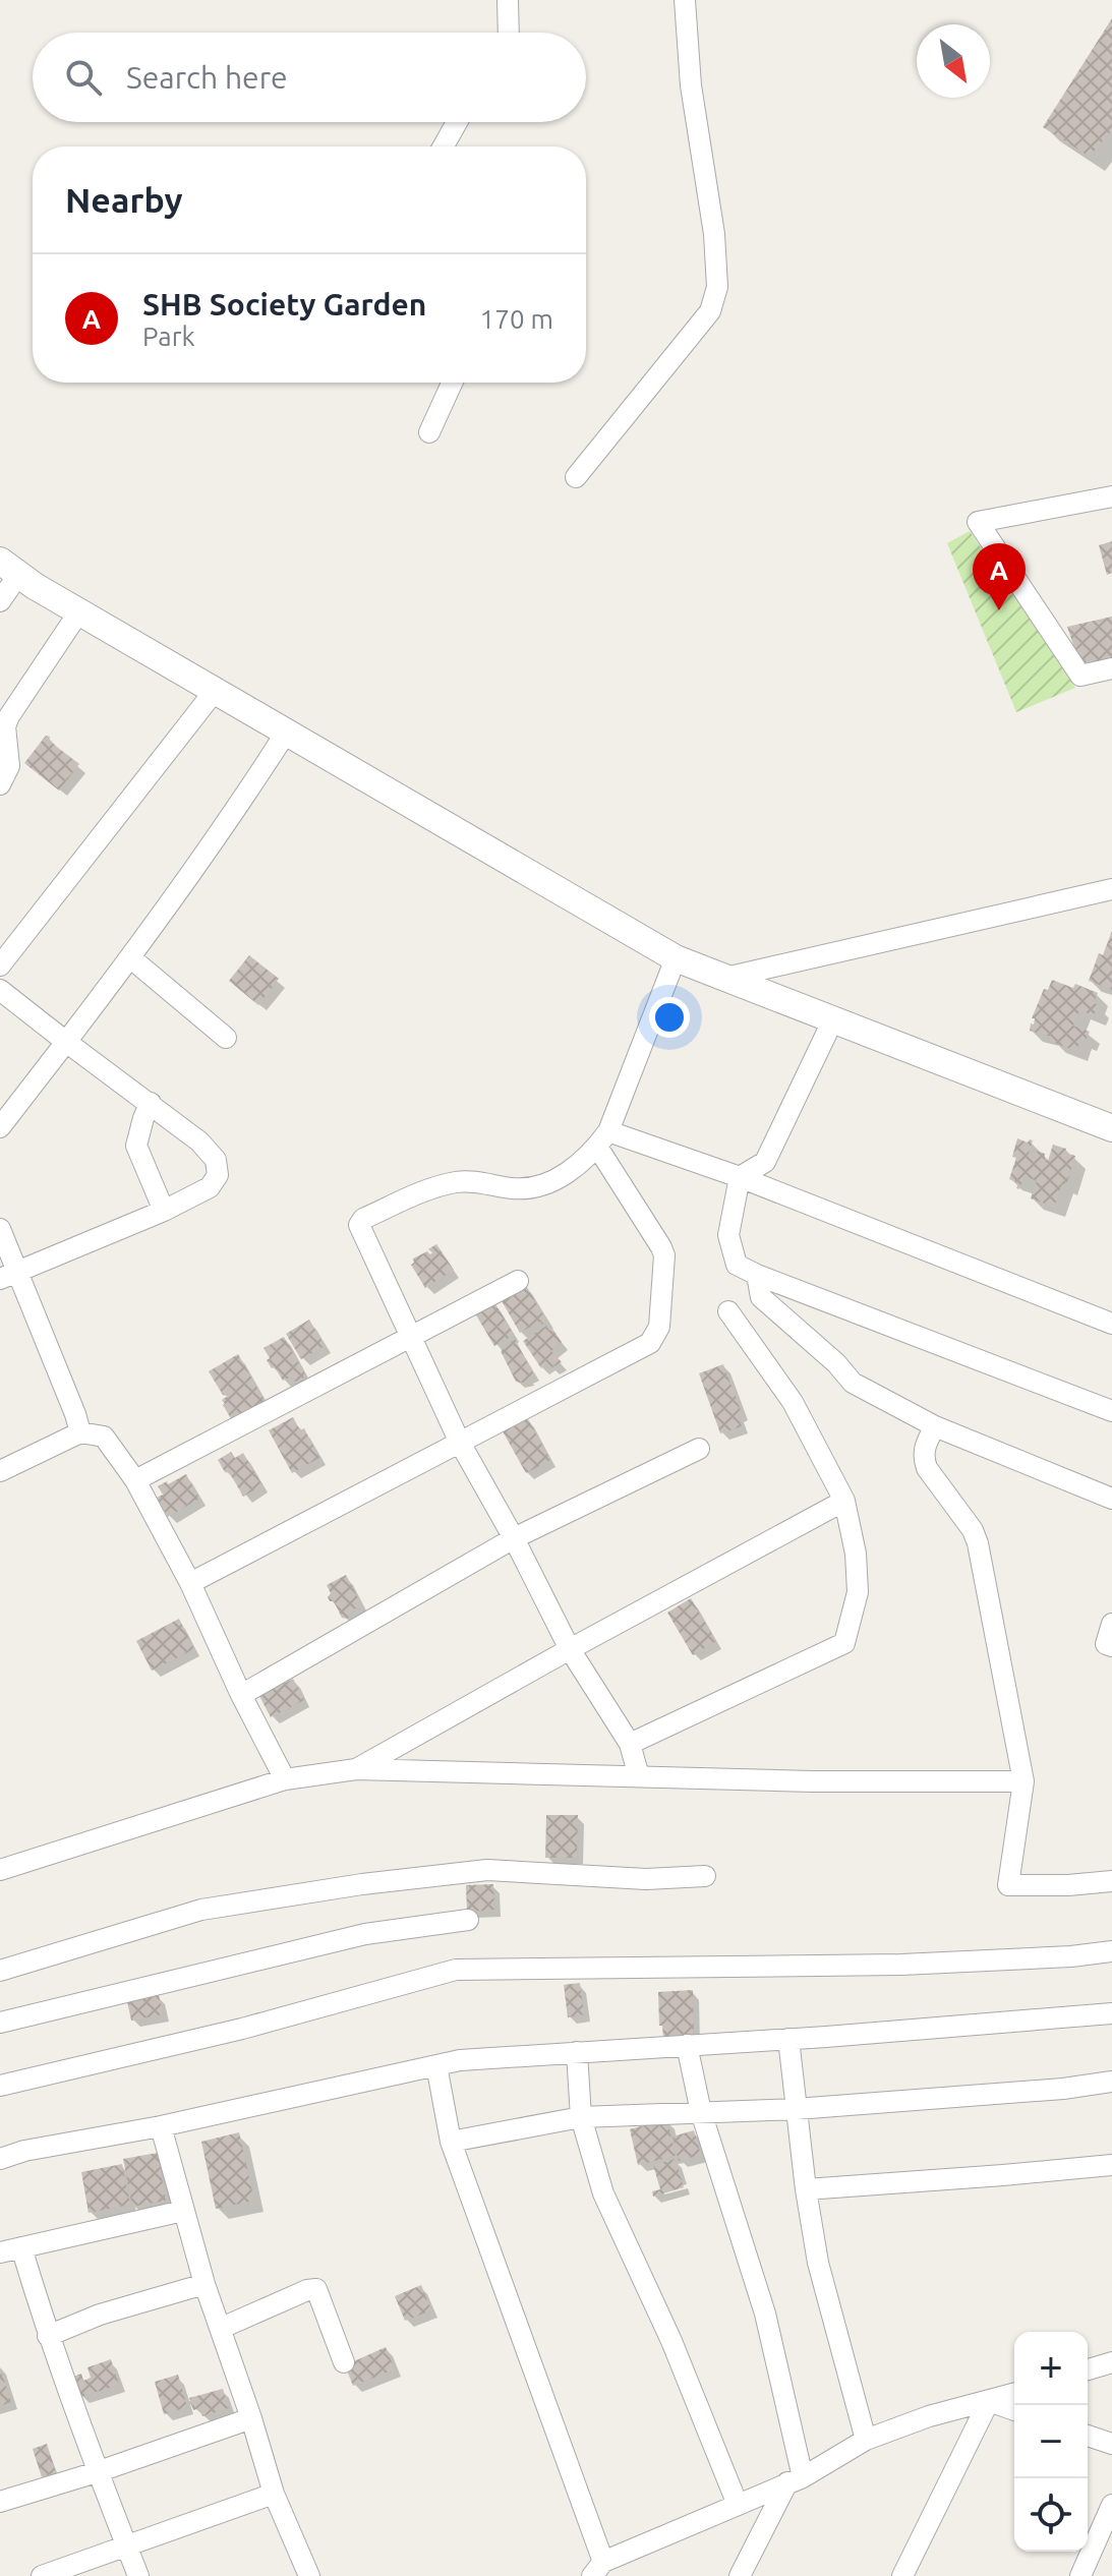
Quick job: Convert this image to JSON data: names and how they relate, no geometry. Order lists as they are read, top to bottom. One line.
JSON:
{"north":"bottom right","page":{"search":"Search here","heading":"Nearby","list":[{"mark":"A","name":"SHB Society Garden","note":"Park","value":"170 m"}],"pins":"A","map_buttons":["+","−"]}}
